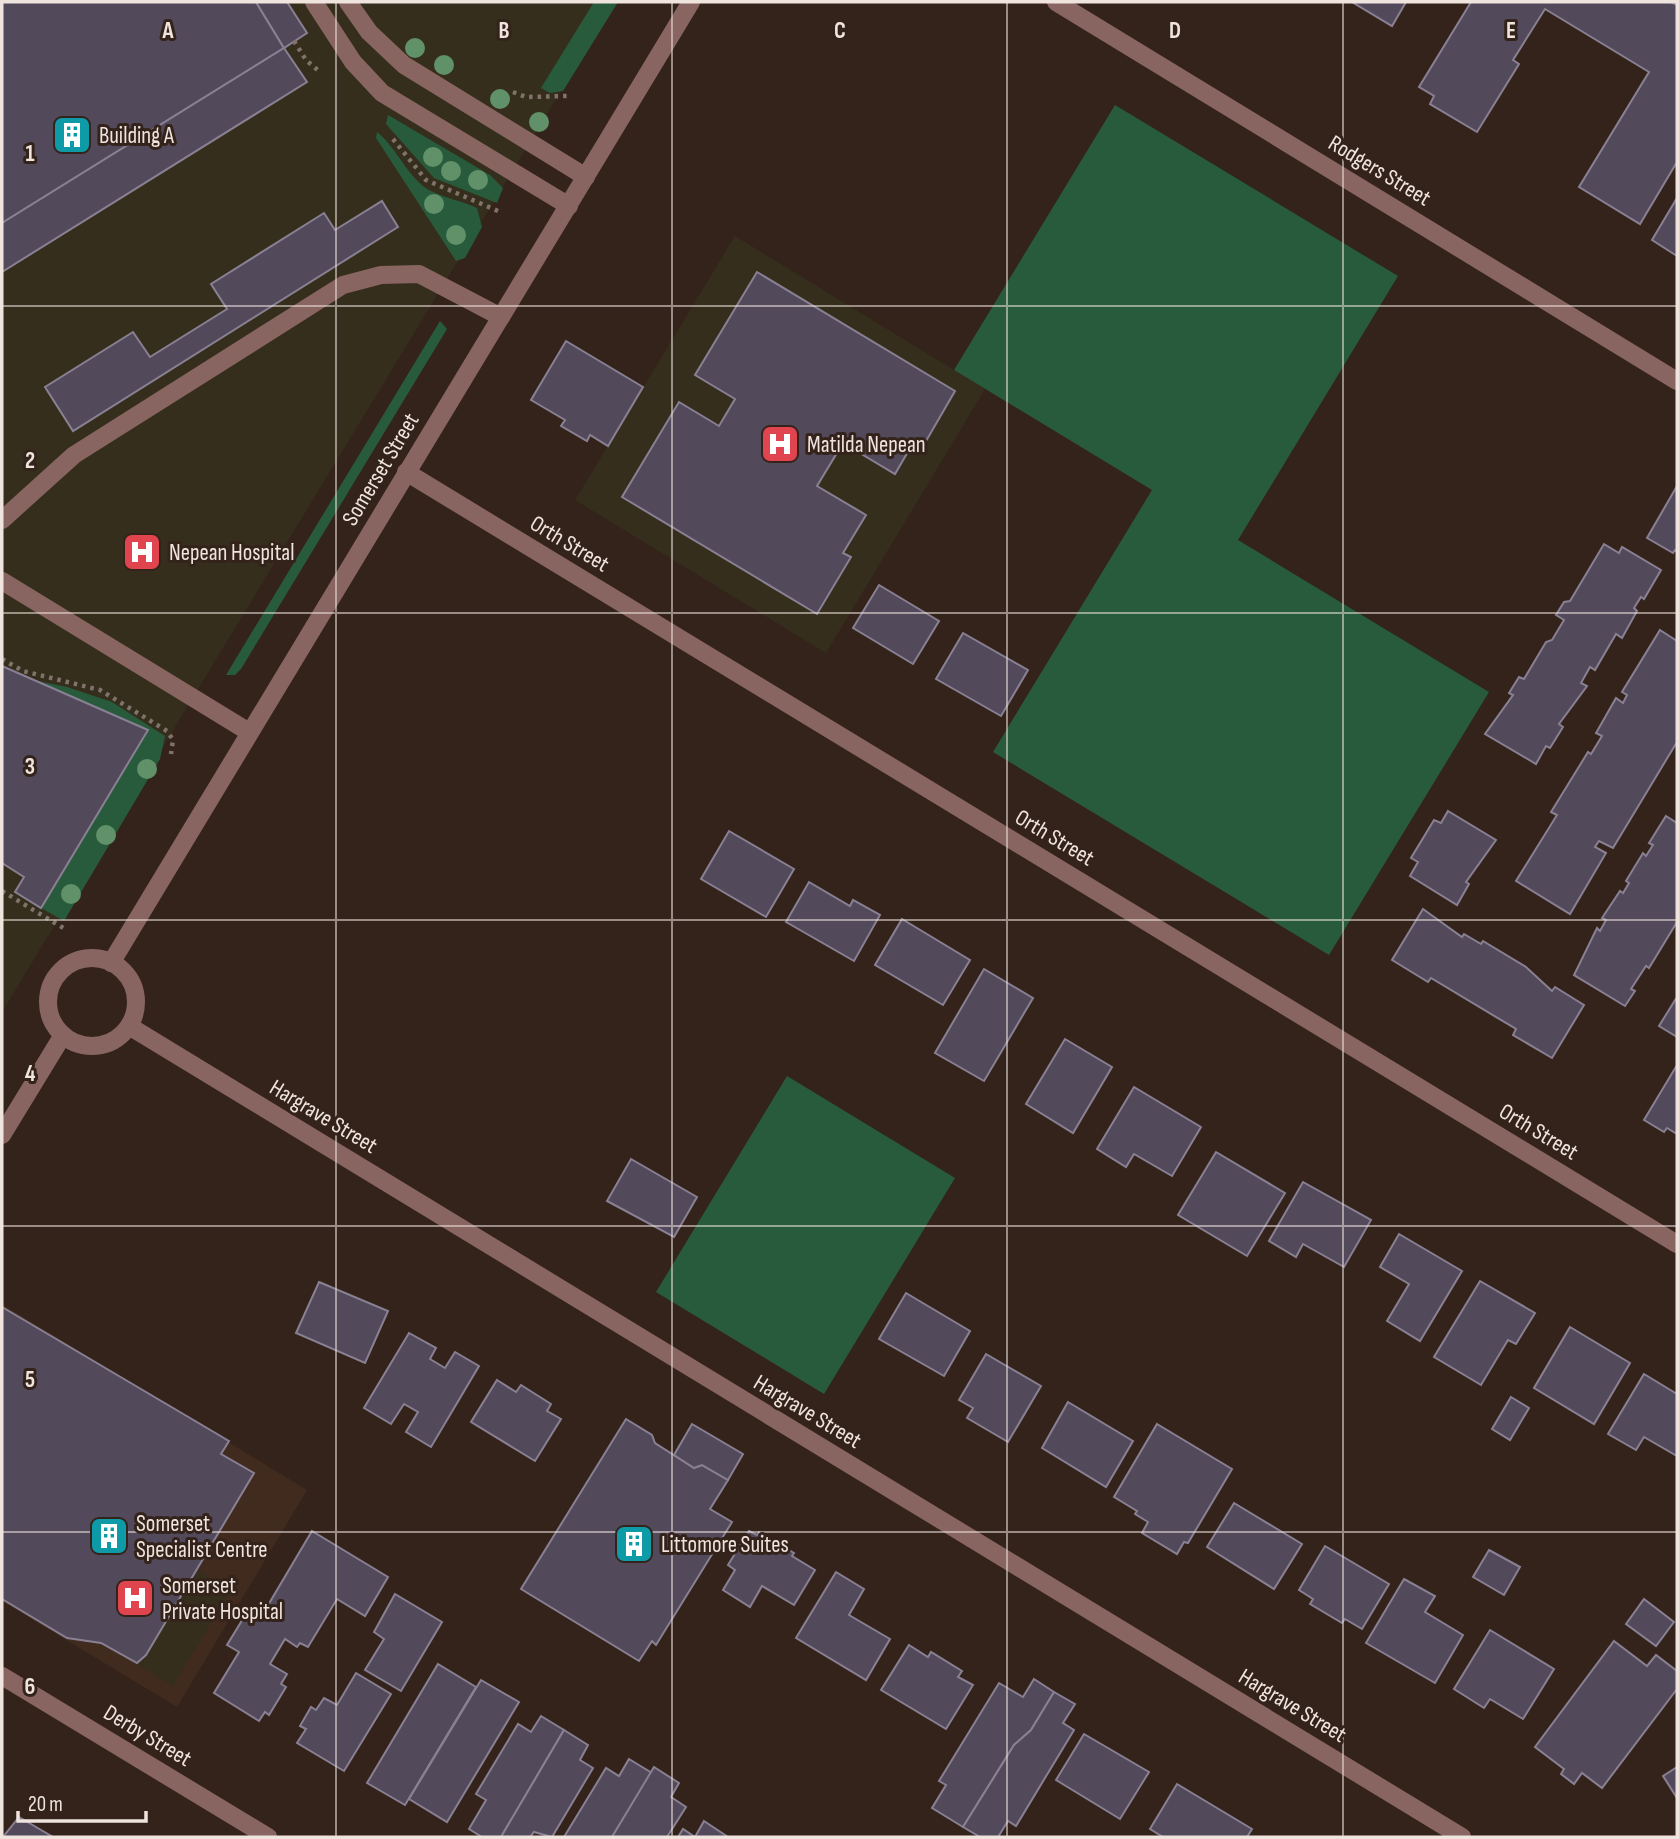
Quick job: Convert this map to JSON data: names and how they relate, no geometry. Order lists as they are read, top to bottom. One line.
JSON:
{"streets":{"street":["Rodgers Street","Somerset Street","Orth Street","Hargrave Street","Derby Street"]},"crossings":[["Somerset Street","Orth Street"],["Somerset Street","Hargrave Street"]],"places":{"building":["Building A","Somerset Specialist Centre","Littomore Suites"],"hospital":["Matilda Nepean","Nepean Hospital","Somerset Private Hospital"]},"scale_bar":"20 m","grid":{"columns":["A","B","C","D","E"],"rows":["1","2","3","4","5","6"]}}
